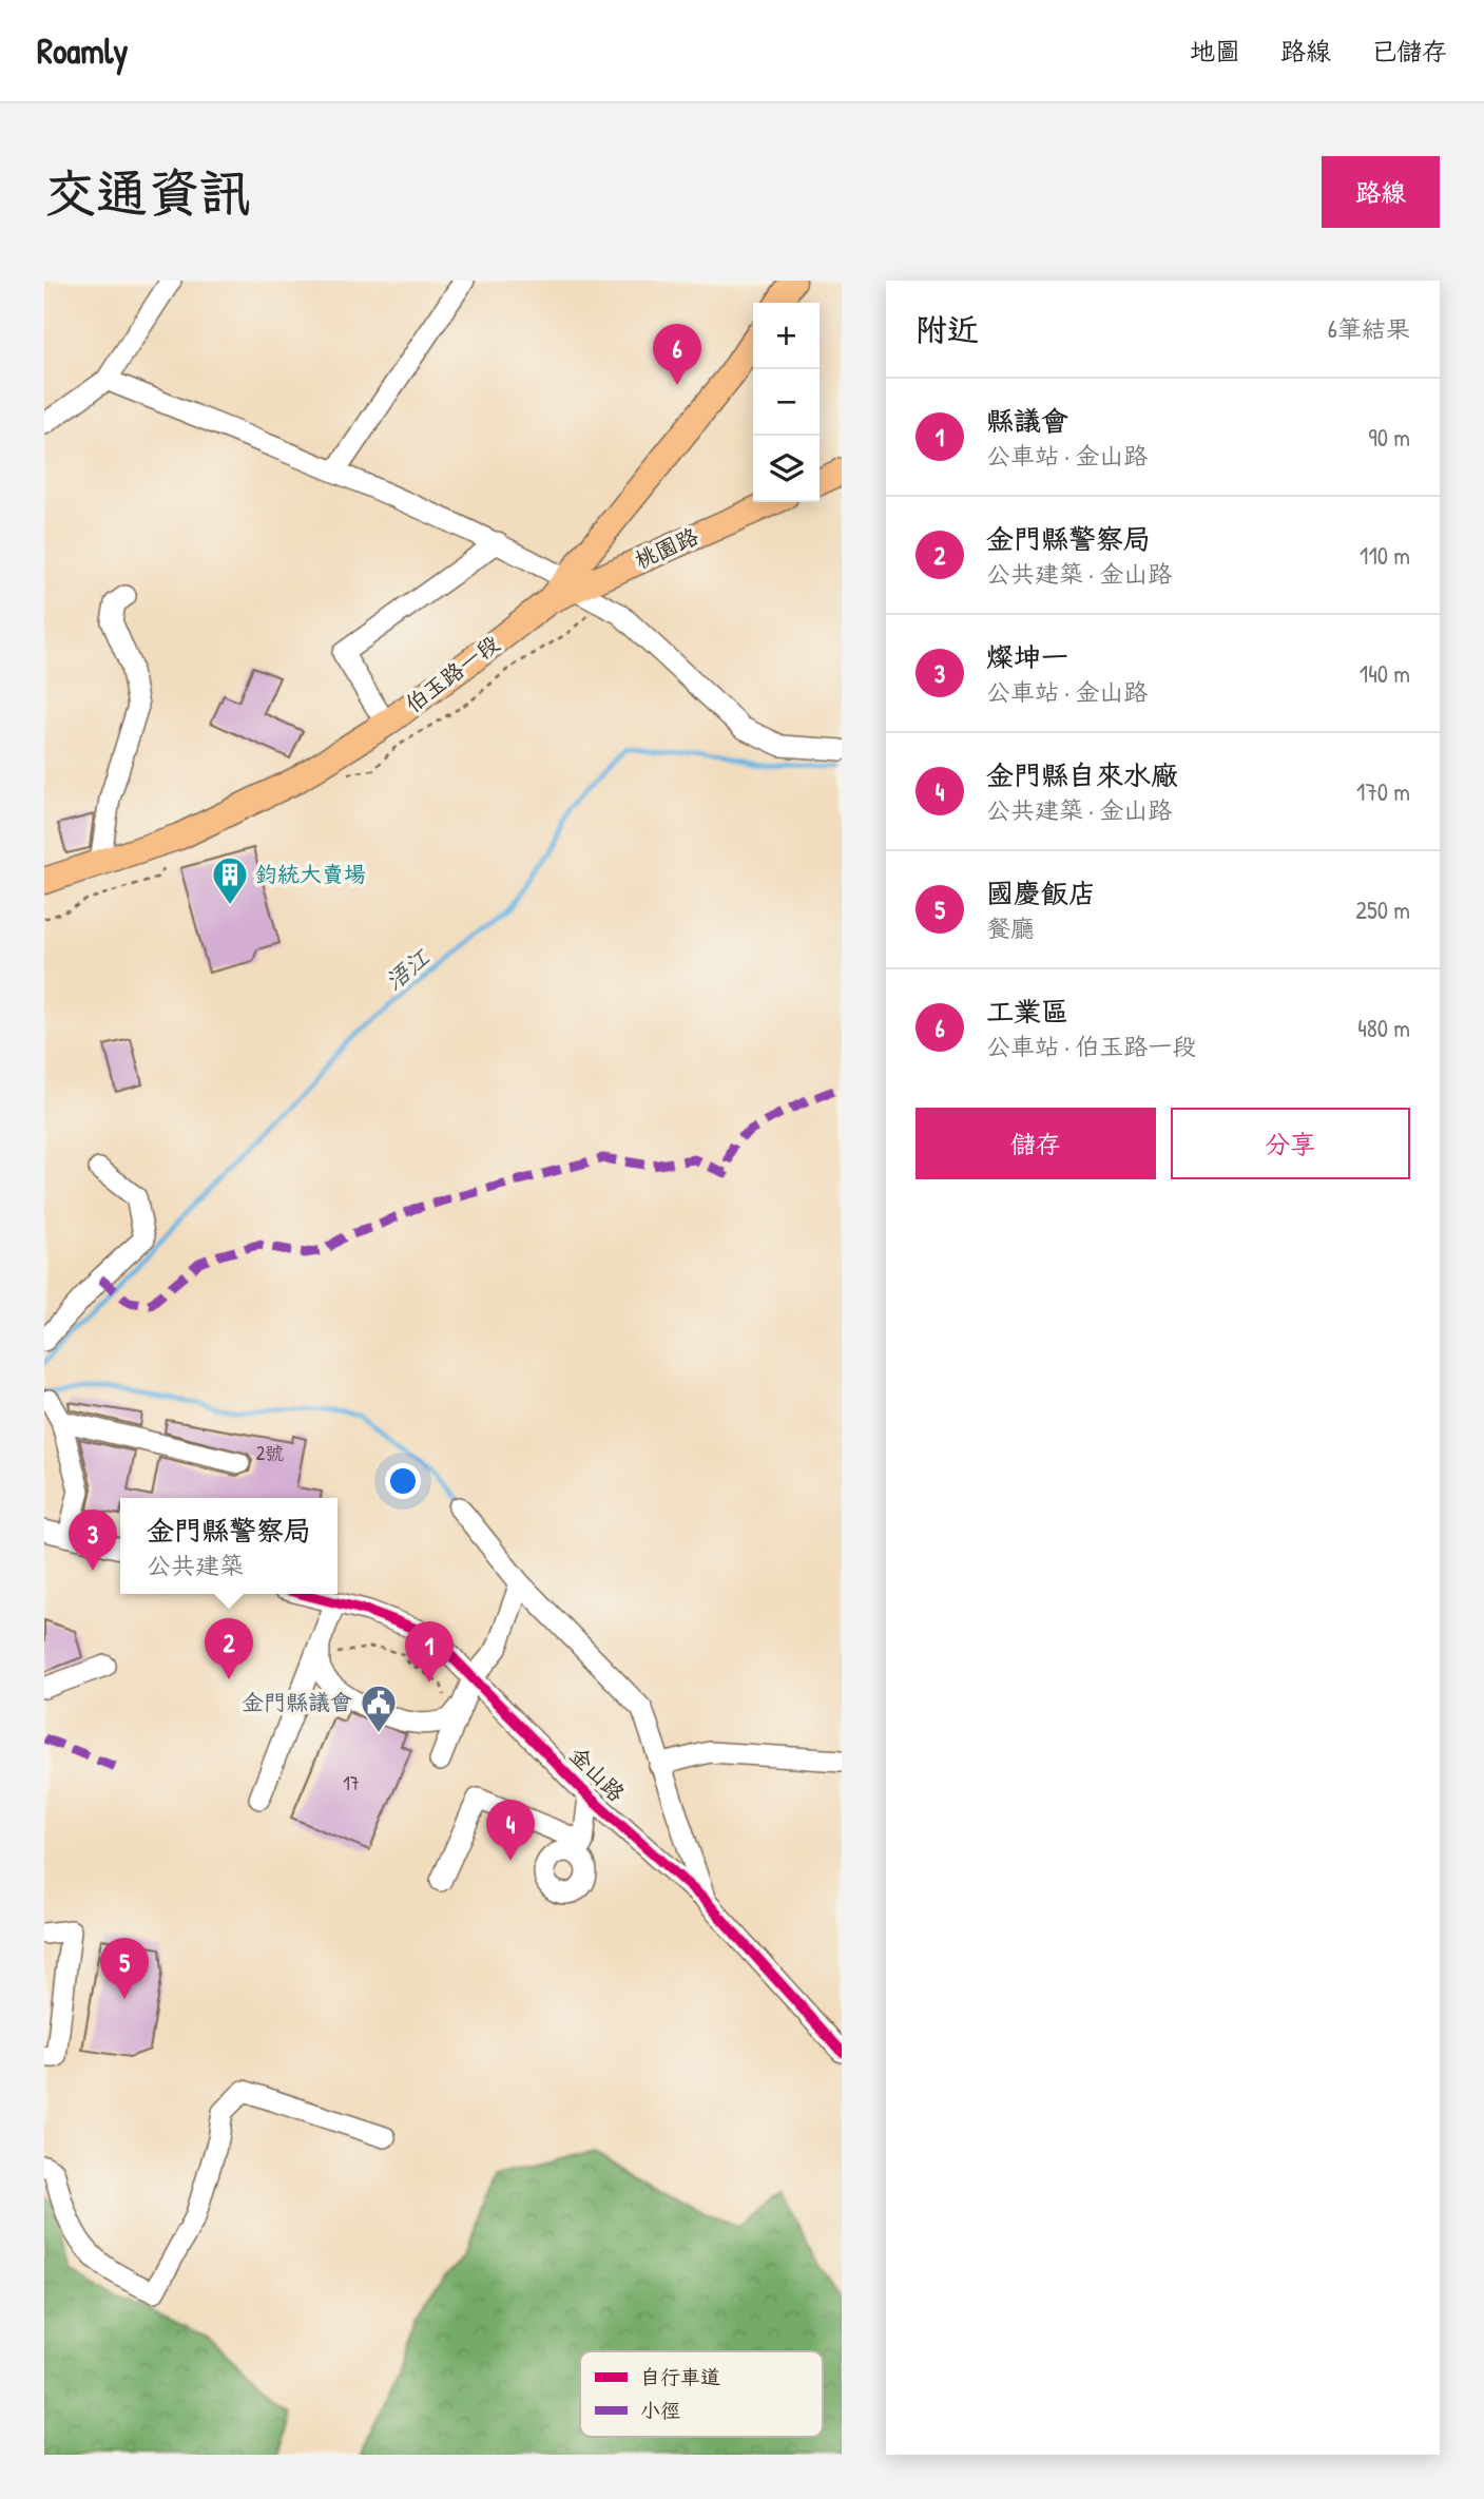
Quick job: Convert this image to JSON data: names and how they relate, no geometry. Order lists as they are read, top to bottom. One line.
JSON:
{"streets":{"main road":["桃園路","伯玉路一段"],"street":["金山路"]},"crossings":[["桃園路","伯玉路一段"]],"water":["浯江"],"places":{"building":["鈞統大賣場"],"public building":["金門縣議會"]},"house_numbers":["2號","17"],"legend":["自行車道","小徑"],"page":{"header":"Roamly","nav":["地圖","路線","已儲存"],"buttons":["路線",["儲存","分享"]],"title":"交通資訊","heading":["附近","6筆結果"],"map_buttons":["+","−"],"pins":["6","3","2","1","4","5"],"list":[{"mark":"1","name":"縣議會","note":"公車站 · 金山路","value":"90 m"},{"mark":"2","name":"金門縣警察局","note":"公共建築 · 金山路","value":"110 m"},{"mark":"3","name":"燦坤一","note":"公車站 · 金山路","value":"140 m"},{"mark":"4","name":"金門縣自來水廠","note":"公共建築 · 金山路","value":"170 m"},{"mark":"5","name":"國慶飯店","note":"餐廳","value":"250 m"},{"mark":"6","name":"工業區","note":"公車站 · 伯玉路一段","value":"480 m"}],"popup":["金門縣警察局","公共建築"]}}
